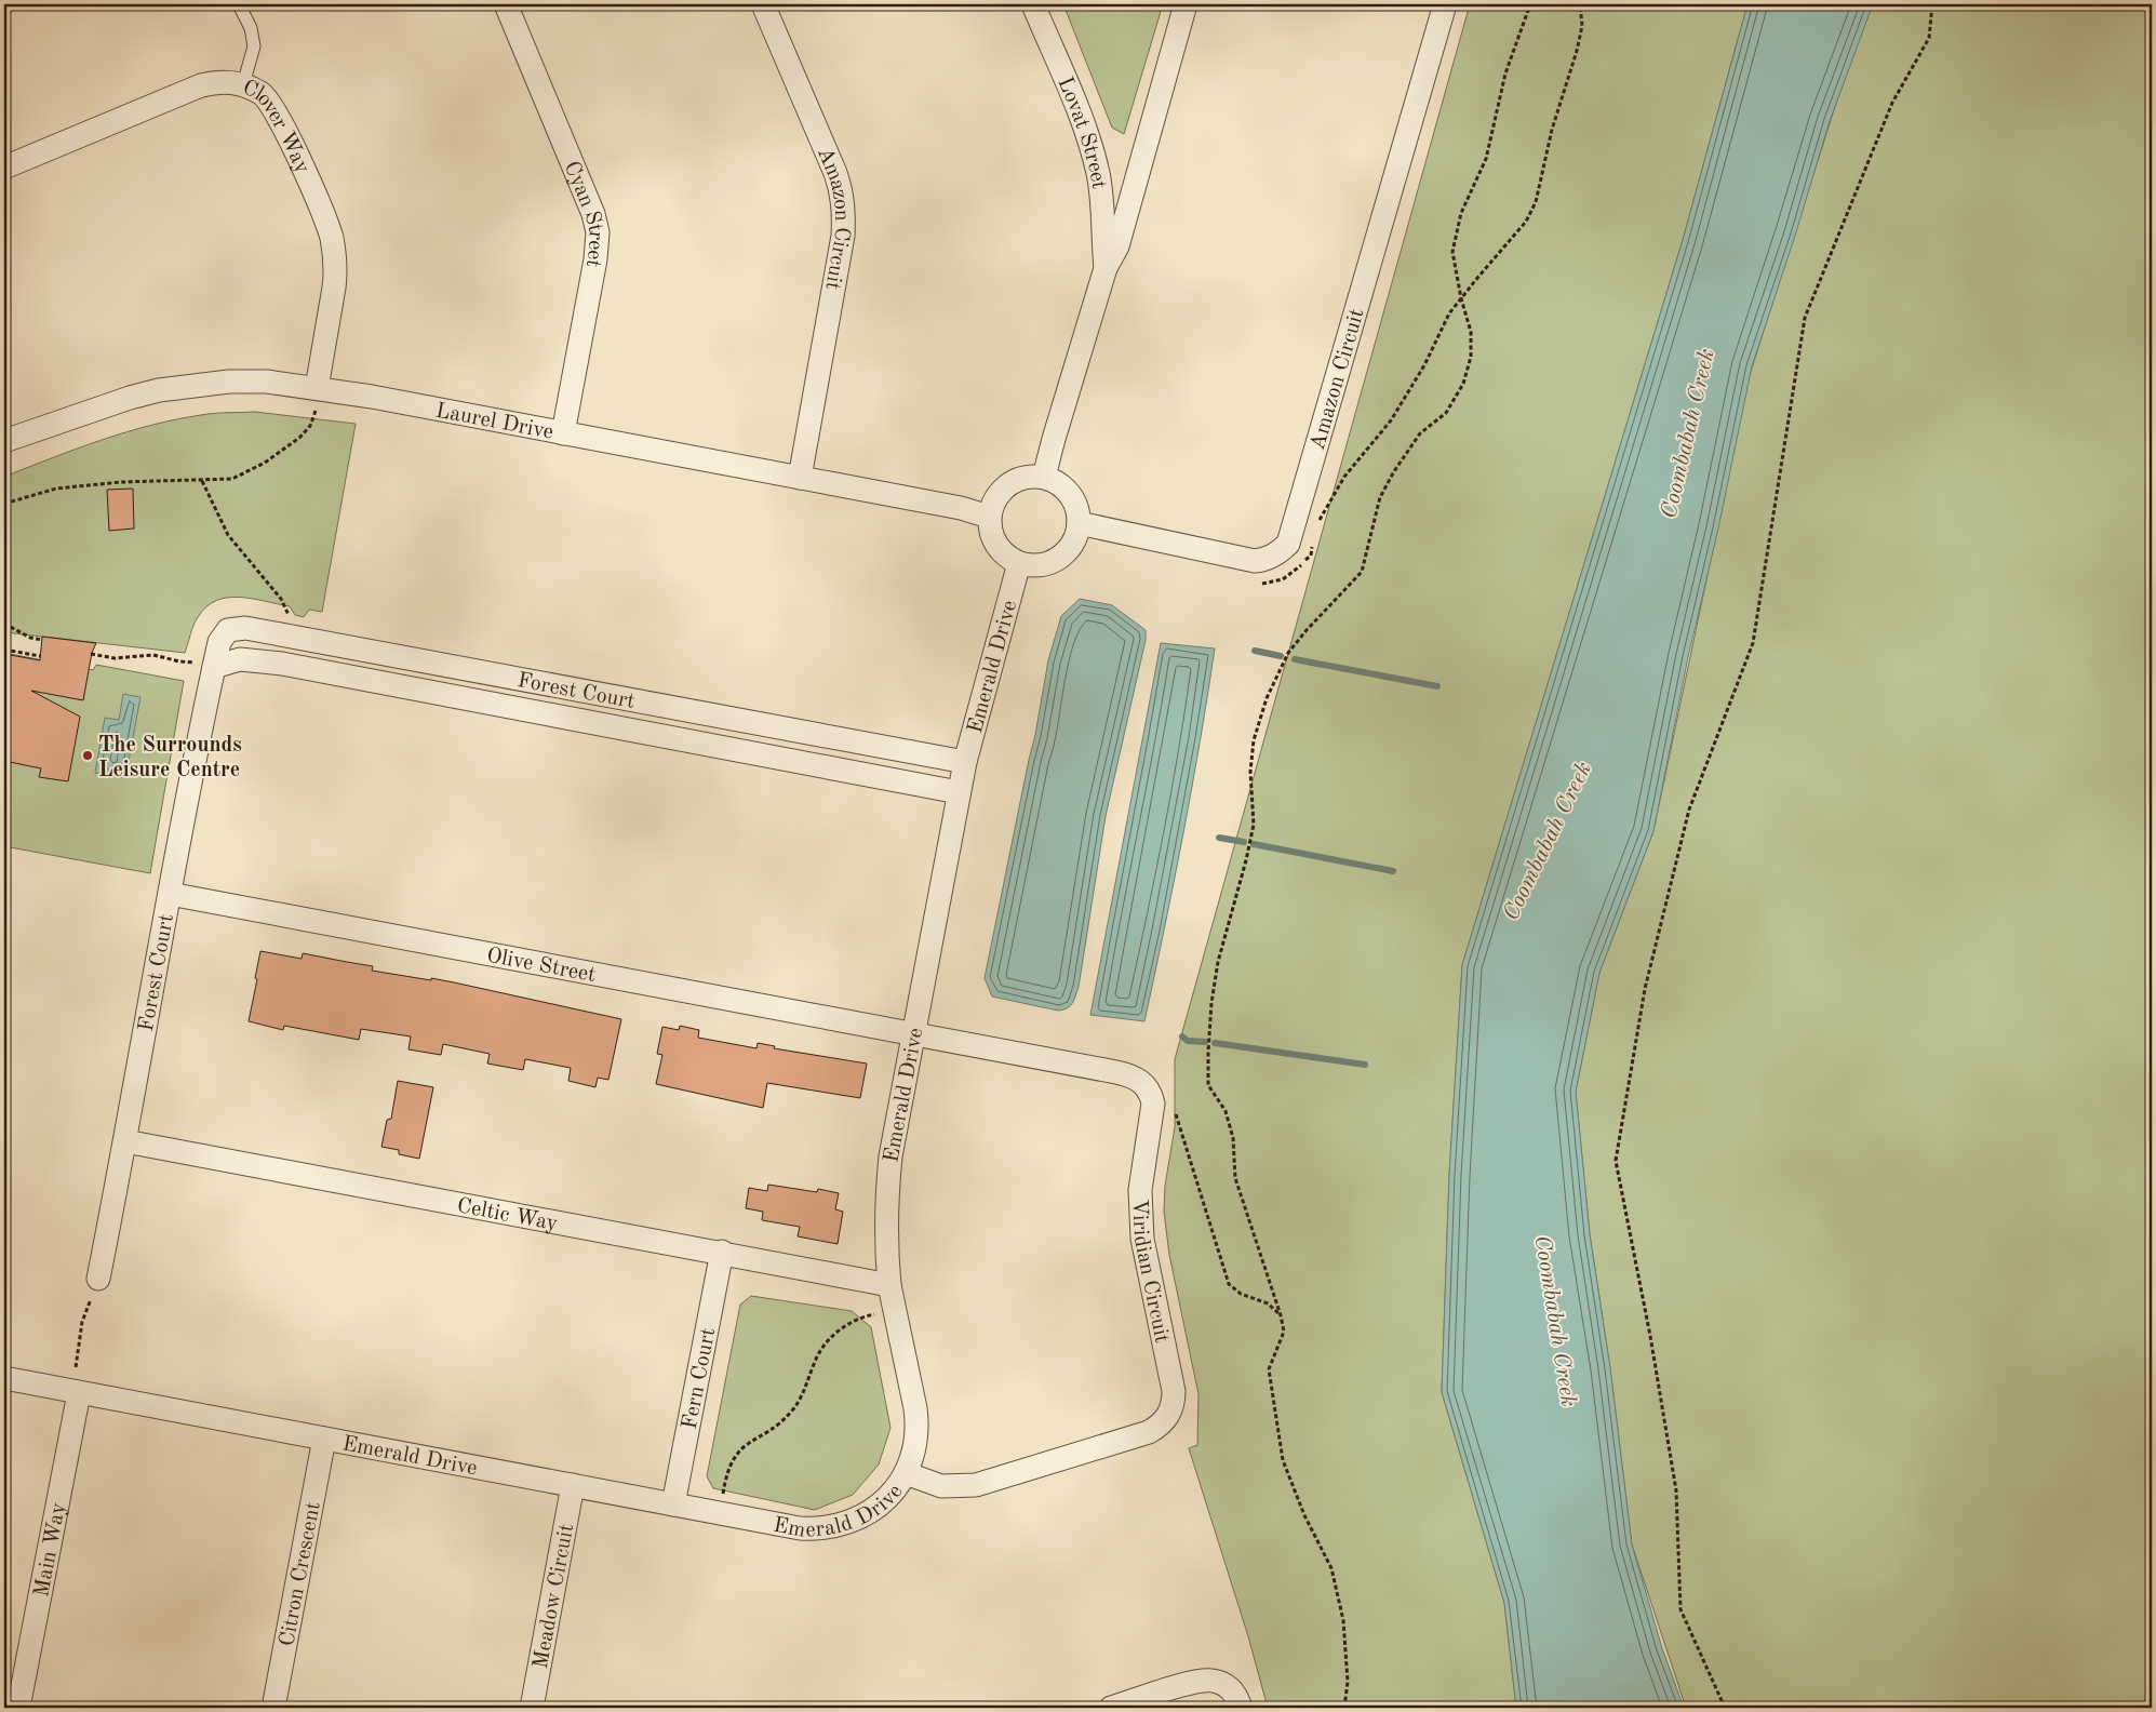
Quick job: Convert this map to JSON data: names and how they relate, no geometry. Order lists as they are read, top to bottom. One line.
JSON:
{"streets":{"street":["Clover Way","Lovat Street","Cyan Street","Amazon Circuit","Laurel Drive","Emerald Drive","Forest Court","Olive Street","Celtic Way","Viridian Circuit","Fern Court","Main Way","Citron Crescent","Meadow Circuit"]},"crossings":[["Clover Way","Laurel Drive"],["Lovat Street","Amazon Circuit"],["Lovat Street","Laurel Drive"],["Lovat Street","Emerald Drive"],["Cyan Street","Laurel Drive"],["Amazon Circuit","Laurel Drive"],["Amazon Circuit","Emerald Drive"],["Laurel Drive","Emerald Drive"],["Emerald Drive","Forest Court"],["Emerald Drive","Olive Street"],["Emerald Drive","Celtic Way"],["Emerald Drive","Viridian Circuit"],["Emerald Drive","Fern Court"],["Emerald Drive","Main Way"],["Emerald Drive","Citron Crescent"],["Emerald Drive","Meadow Circuit"],["Forest Court","Olive Street"],["Forest Court","Celtic Way"],["Olive Street","Viridian Circuit"],["Celtic Way","Fern Court"]],"water":["Coombabah Creek"],"places":["The Surrounds Leisure Centre"]}
